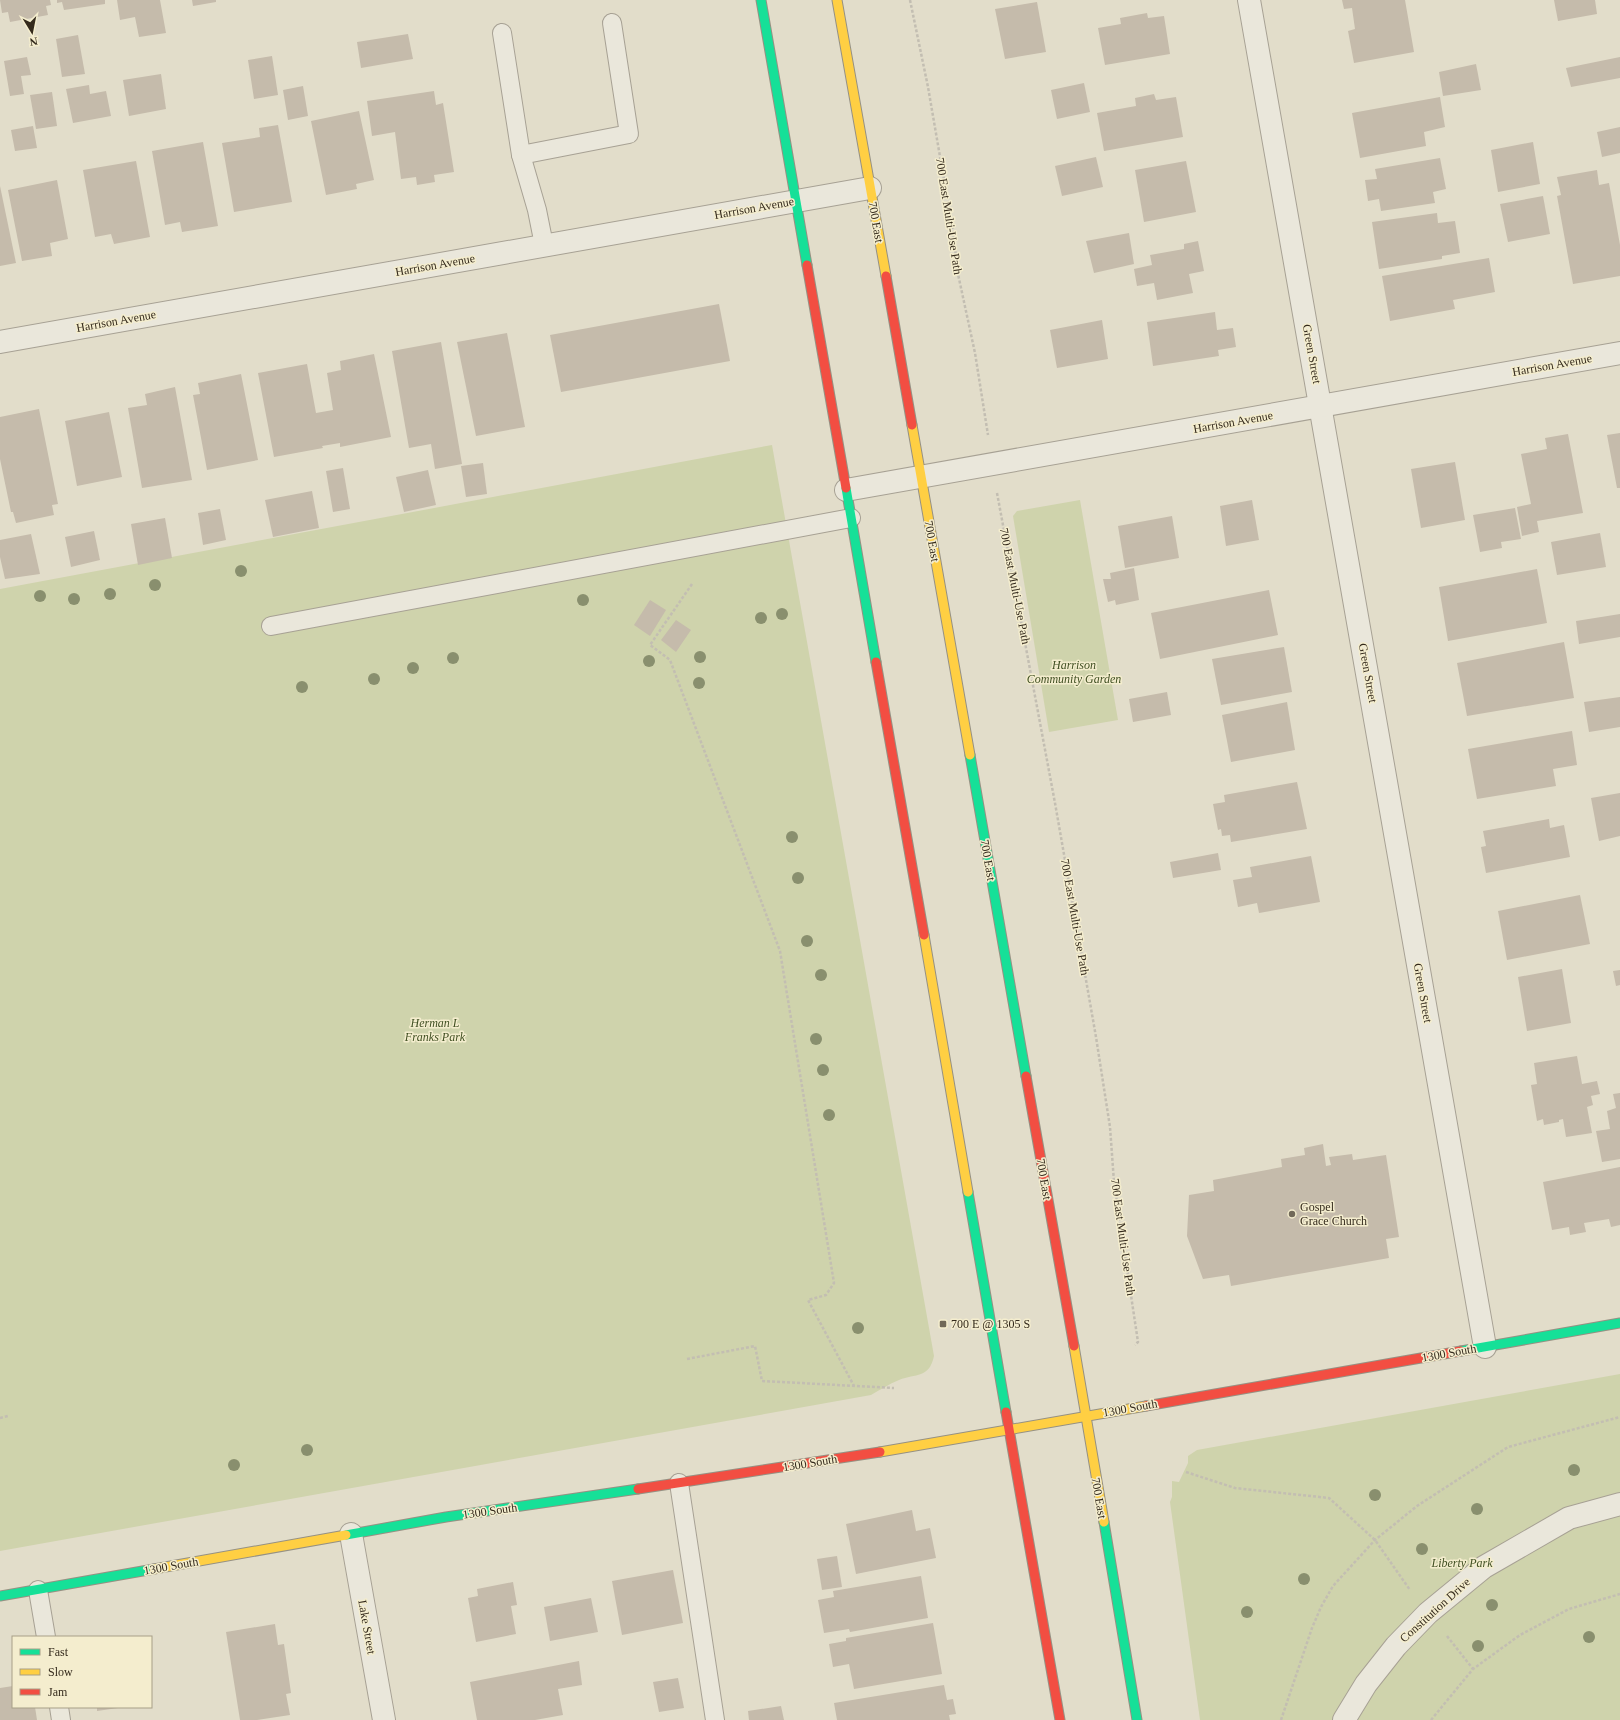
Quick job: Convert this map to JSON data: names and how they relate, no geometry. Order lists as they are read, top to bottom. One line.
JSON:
{"streets":{"main road":["700 East","1300 South"],"street":["Harrison Avenue","Green Street","Constitution Drive","Lake Street"],"path":["700 East Multi-Use Path"]},"crossings":[["Harrison Avenue","700 East"],["Harrison Avenue","Green Street"],["700 East","1300 South"],["Green Street","1300 South"],["1300 South","Lake Street"]],"parks":["Harrison Community Garden","Herman L Franks Park","Liberty Park"],"places":{"other":["Gospel Grace Church"],"transit":["700 E @ 1305 S"]},"legend":["Fast","Slow","Jam"],"north":"bottom"}
